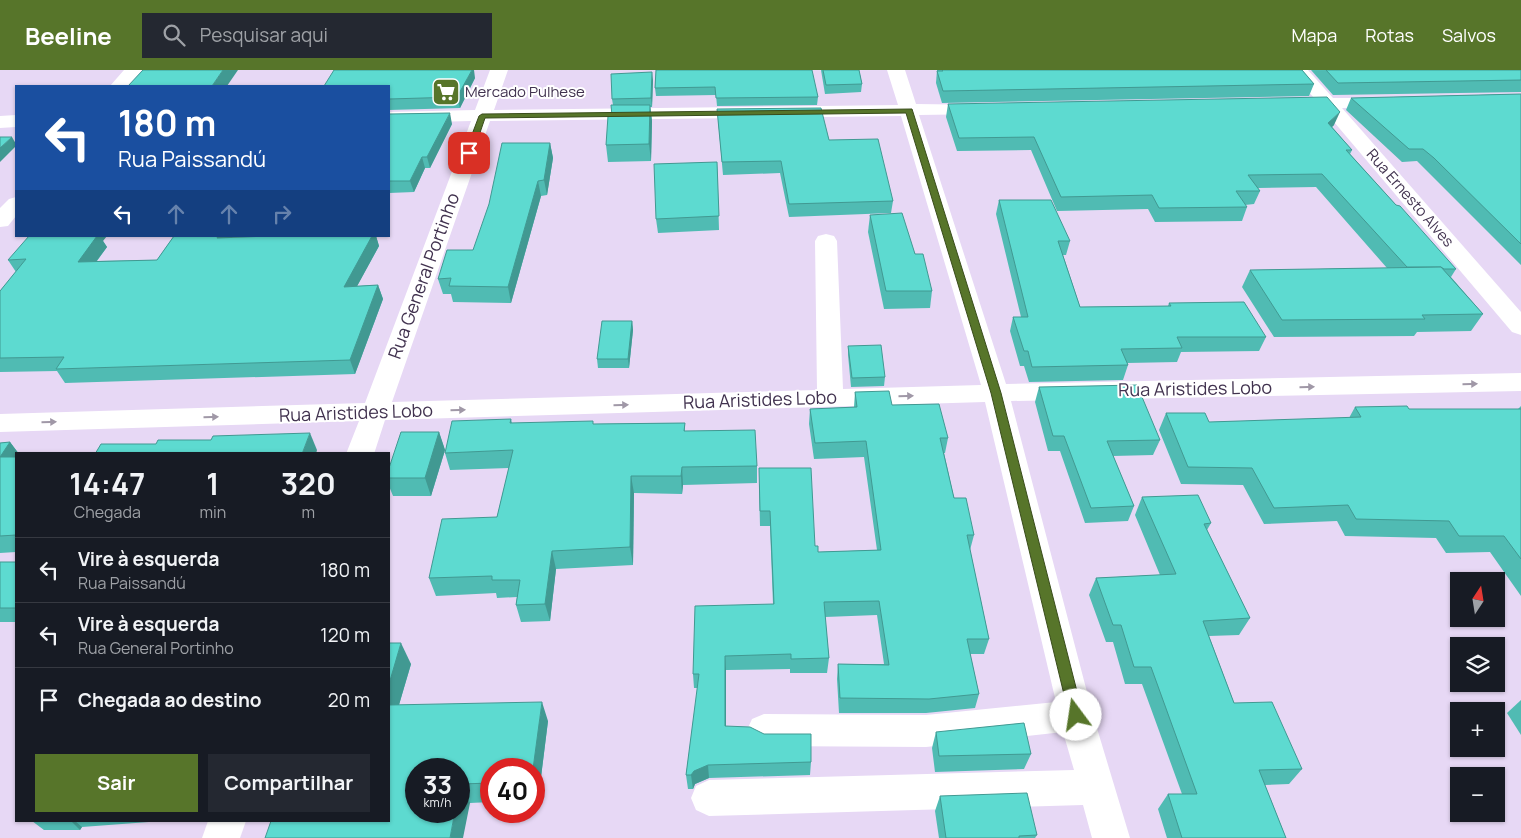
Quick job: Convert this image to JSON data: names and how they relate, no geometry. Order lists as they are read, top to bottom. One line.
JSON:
{"streets":{"street":["Rua Ernesto Alves","Rua General Portinho","Rua Aristides Lobo"]},"crossings":[["Rua General Portinho","Rua Aristides Lobo"]],"one_way":["Rua Aristides Lobo"],"places":{"supermarket":["Mercado Pulhese"]},"north":"top","page":{"header":"Beeline","search":"Pesquisar aqui","nav":["Mapa","Rotas","Salvos"],"turn":["180 m","Rua Paissandú"],"eta":["14:47","Chegada","1","min","320","m"],"list":[{"name":"Vire à esquerda","note":"Rua Paissandú","value":"180 m"},{"name":"Vire à esquerda","note":"Rua General Portinho","value":"120 m"},{"name":"Chegada ao destino","value":"20 m"}],"map_buttons":["+","−"],"buttons":["Sair","Compartilhar"],"speed":"33 km/h","limit":"40"}}
